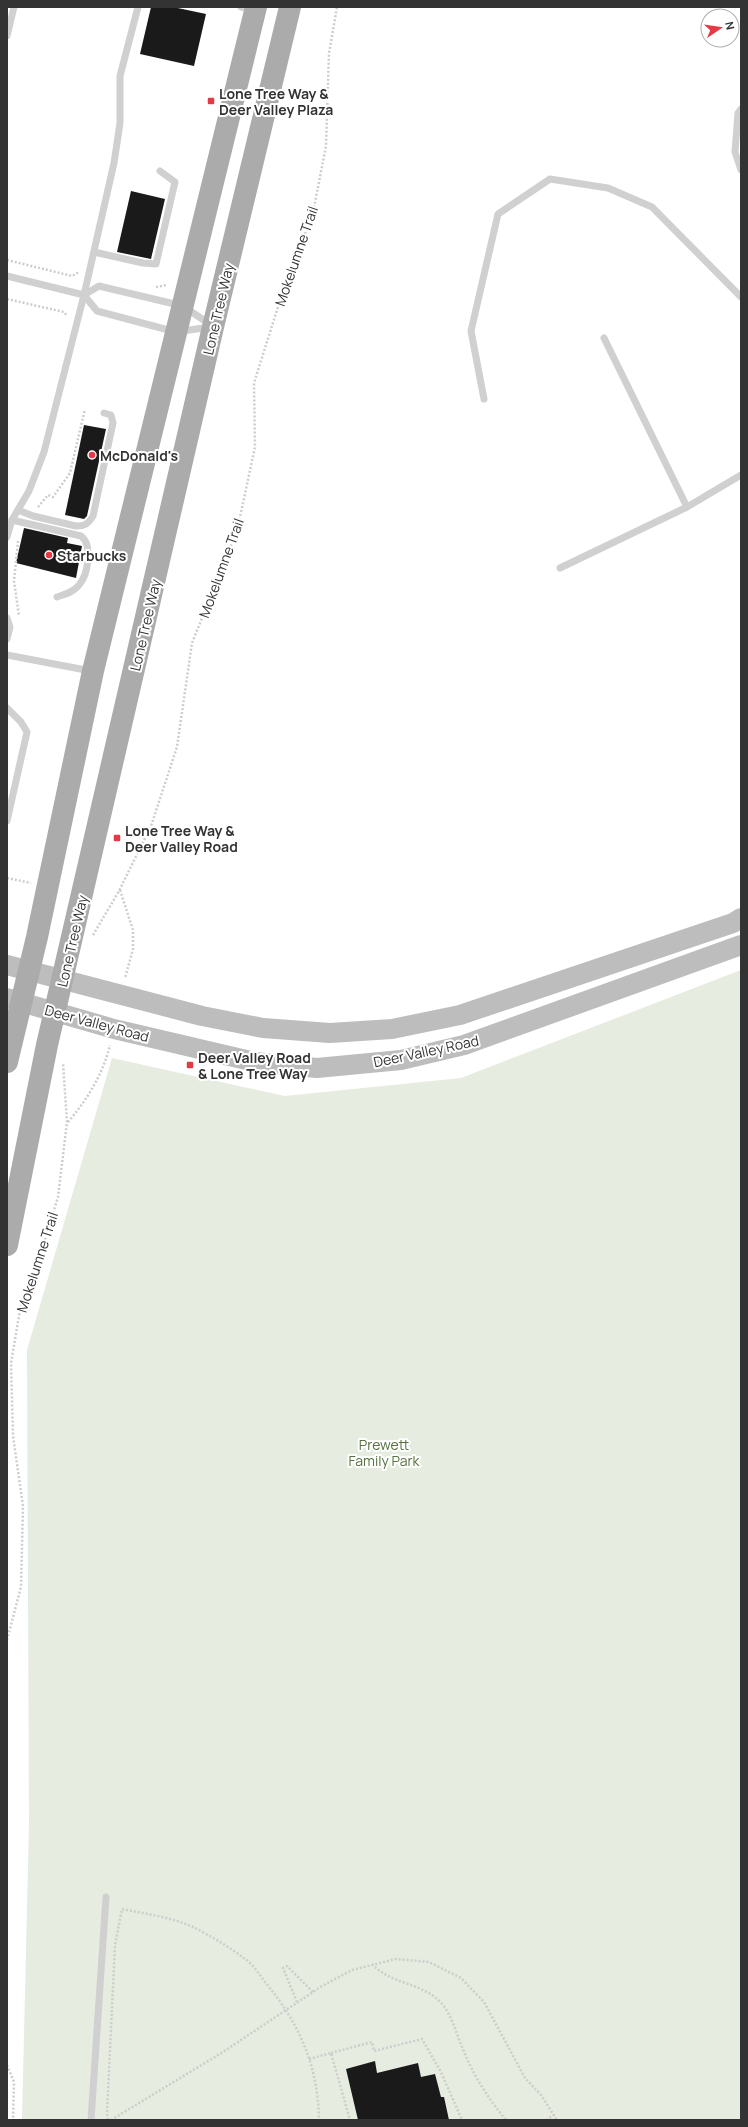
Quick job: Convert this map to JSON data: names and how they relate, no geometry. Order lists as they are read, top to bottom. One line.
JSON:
{"streets":{"main road":["Lone Tree Way","Deer Valley Road"],"path":["Mokelumne Trail"]},"crossings":[["Lone Tree Way","Deer Valley Road"]],"parks":["Prewett Family Park"],"places":{"transit":["Lone Tree Way & Deer Valley Plaza","Lone Tree Way & Deer Valley Road","Deer Valley Road & Lone Tree Way"],"other":["McDonald's","Starbucks"]},"north":"right"}
